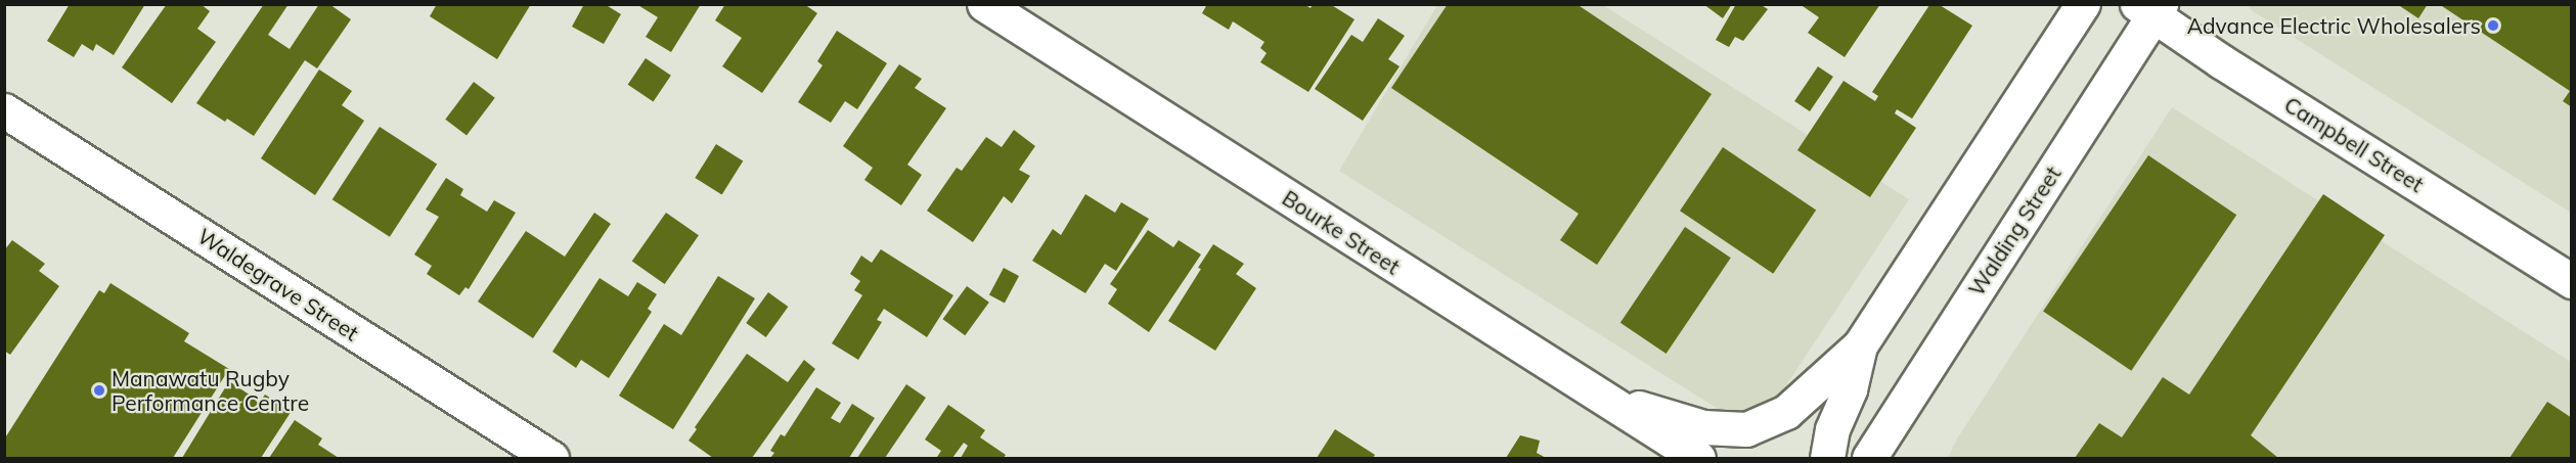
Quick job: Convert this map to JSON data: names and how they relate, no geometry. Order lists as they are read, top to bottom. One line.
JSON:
{"streets":{"street":["Campbell Street","Walding Street","Bourke Street","Waldegrave Street"]},"crossings":[["Campbell Street","Walding Street"]],"places":["Advance Electric Wholesalers","Manawatu Rugby Performance Centre"]}
